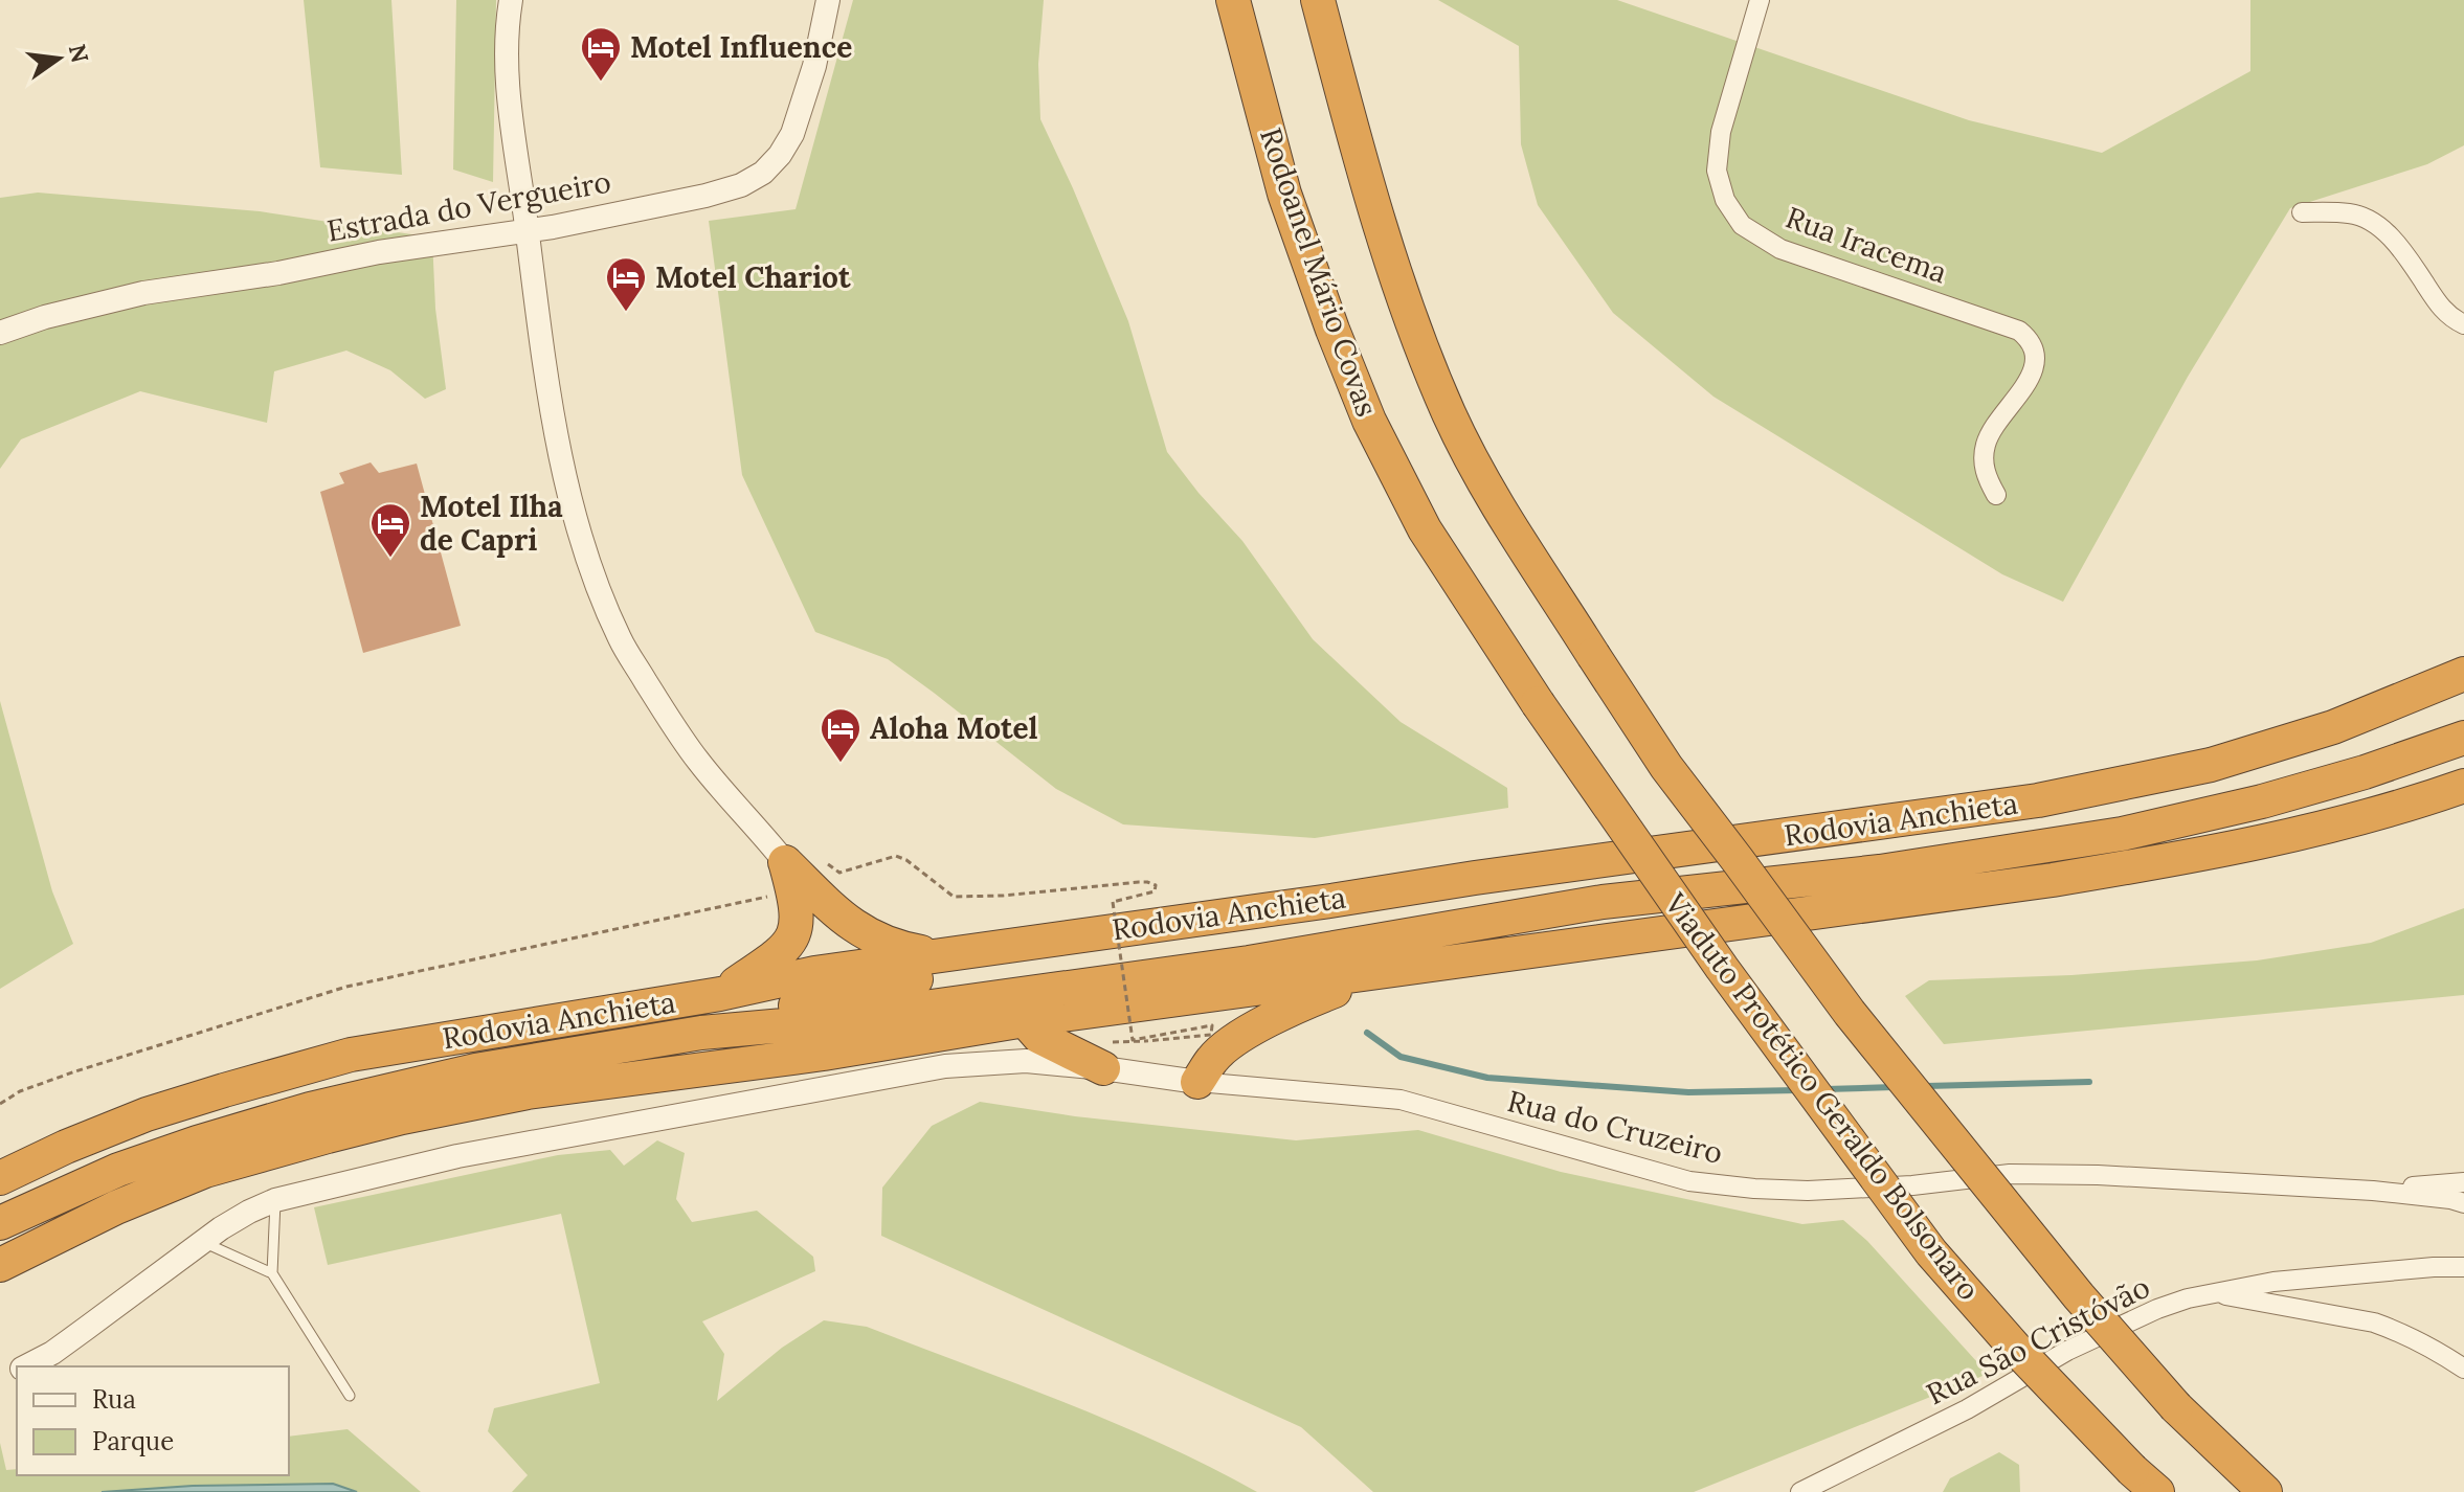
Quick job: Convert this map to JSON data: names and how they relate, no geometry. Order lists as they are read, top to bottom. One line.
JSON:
{"streets":{"highway":["Rodoanel Mário Covas","Rodovia Anchieta","Viaduto Protético Geraldo Bolsonaro"],"street":["Estrada do Vergueiro","Rua Iracema","Rua do Cruzeiro","Rua São Cristóvão"]},"crossings":[["Rodoanel Mário Covas","Viaduto Protético Geraldo Bolsonaro"]],"places":{"hotel":["Motel Influence","Motel Chariot","Motel Ilha de Capri","Aloha Motel"]},"legend":["Rua","Parque"],"north":"right"}
